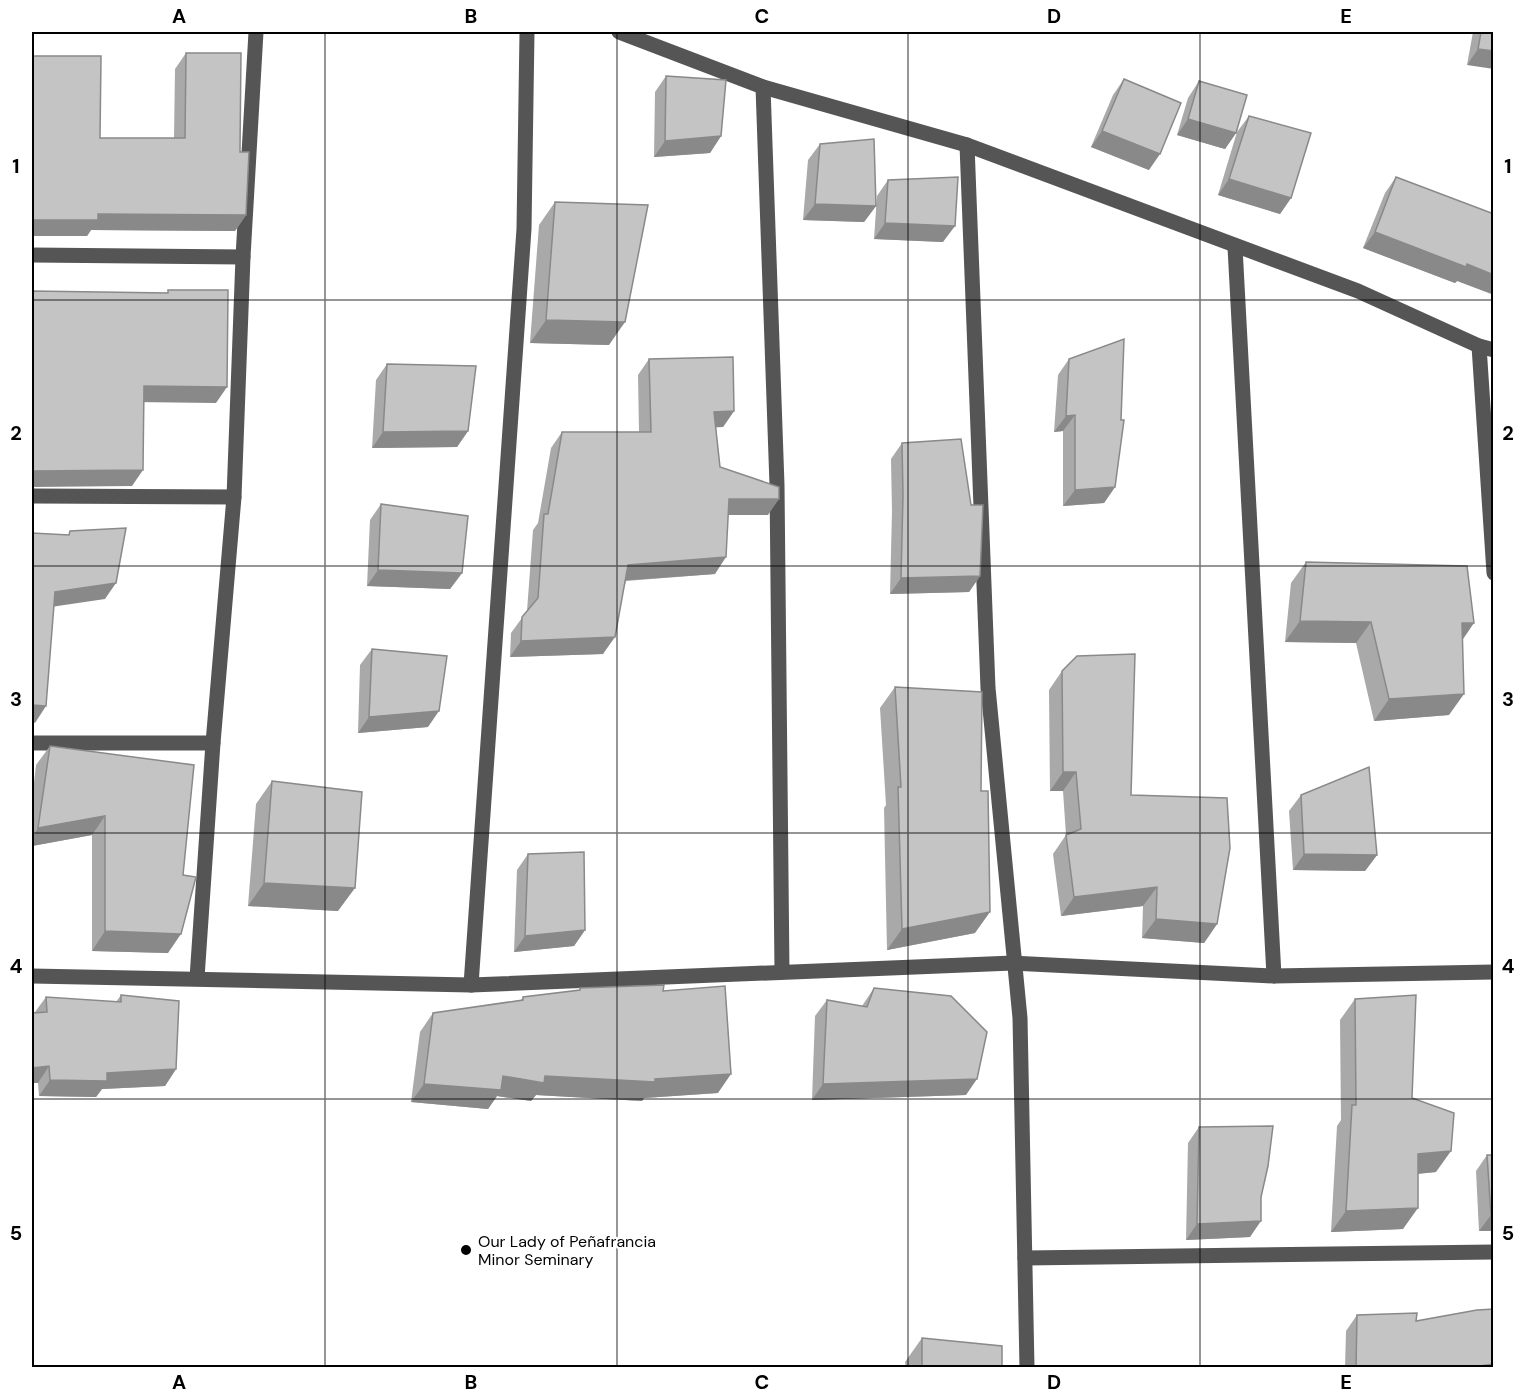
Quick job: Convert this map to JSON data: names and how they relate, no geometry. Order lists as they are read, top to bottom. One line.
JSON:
{"places":["Our Lady of Peñafrancia Minor Seminary"],"grid":{"columns":["A","B","C","D","E"],"rows":["1","2","3","4","5"]}}
